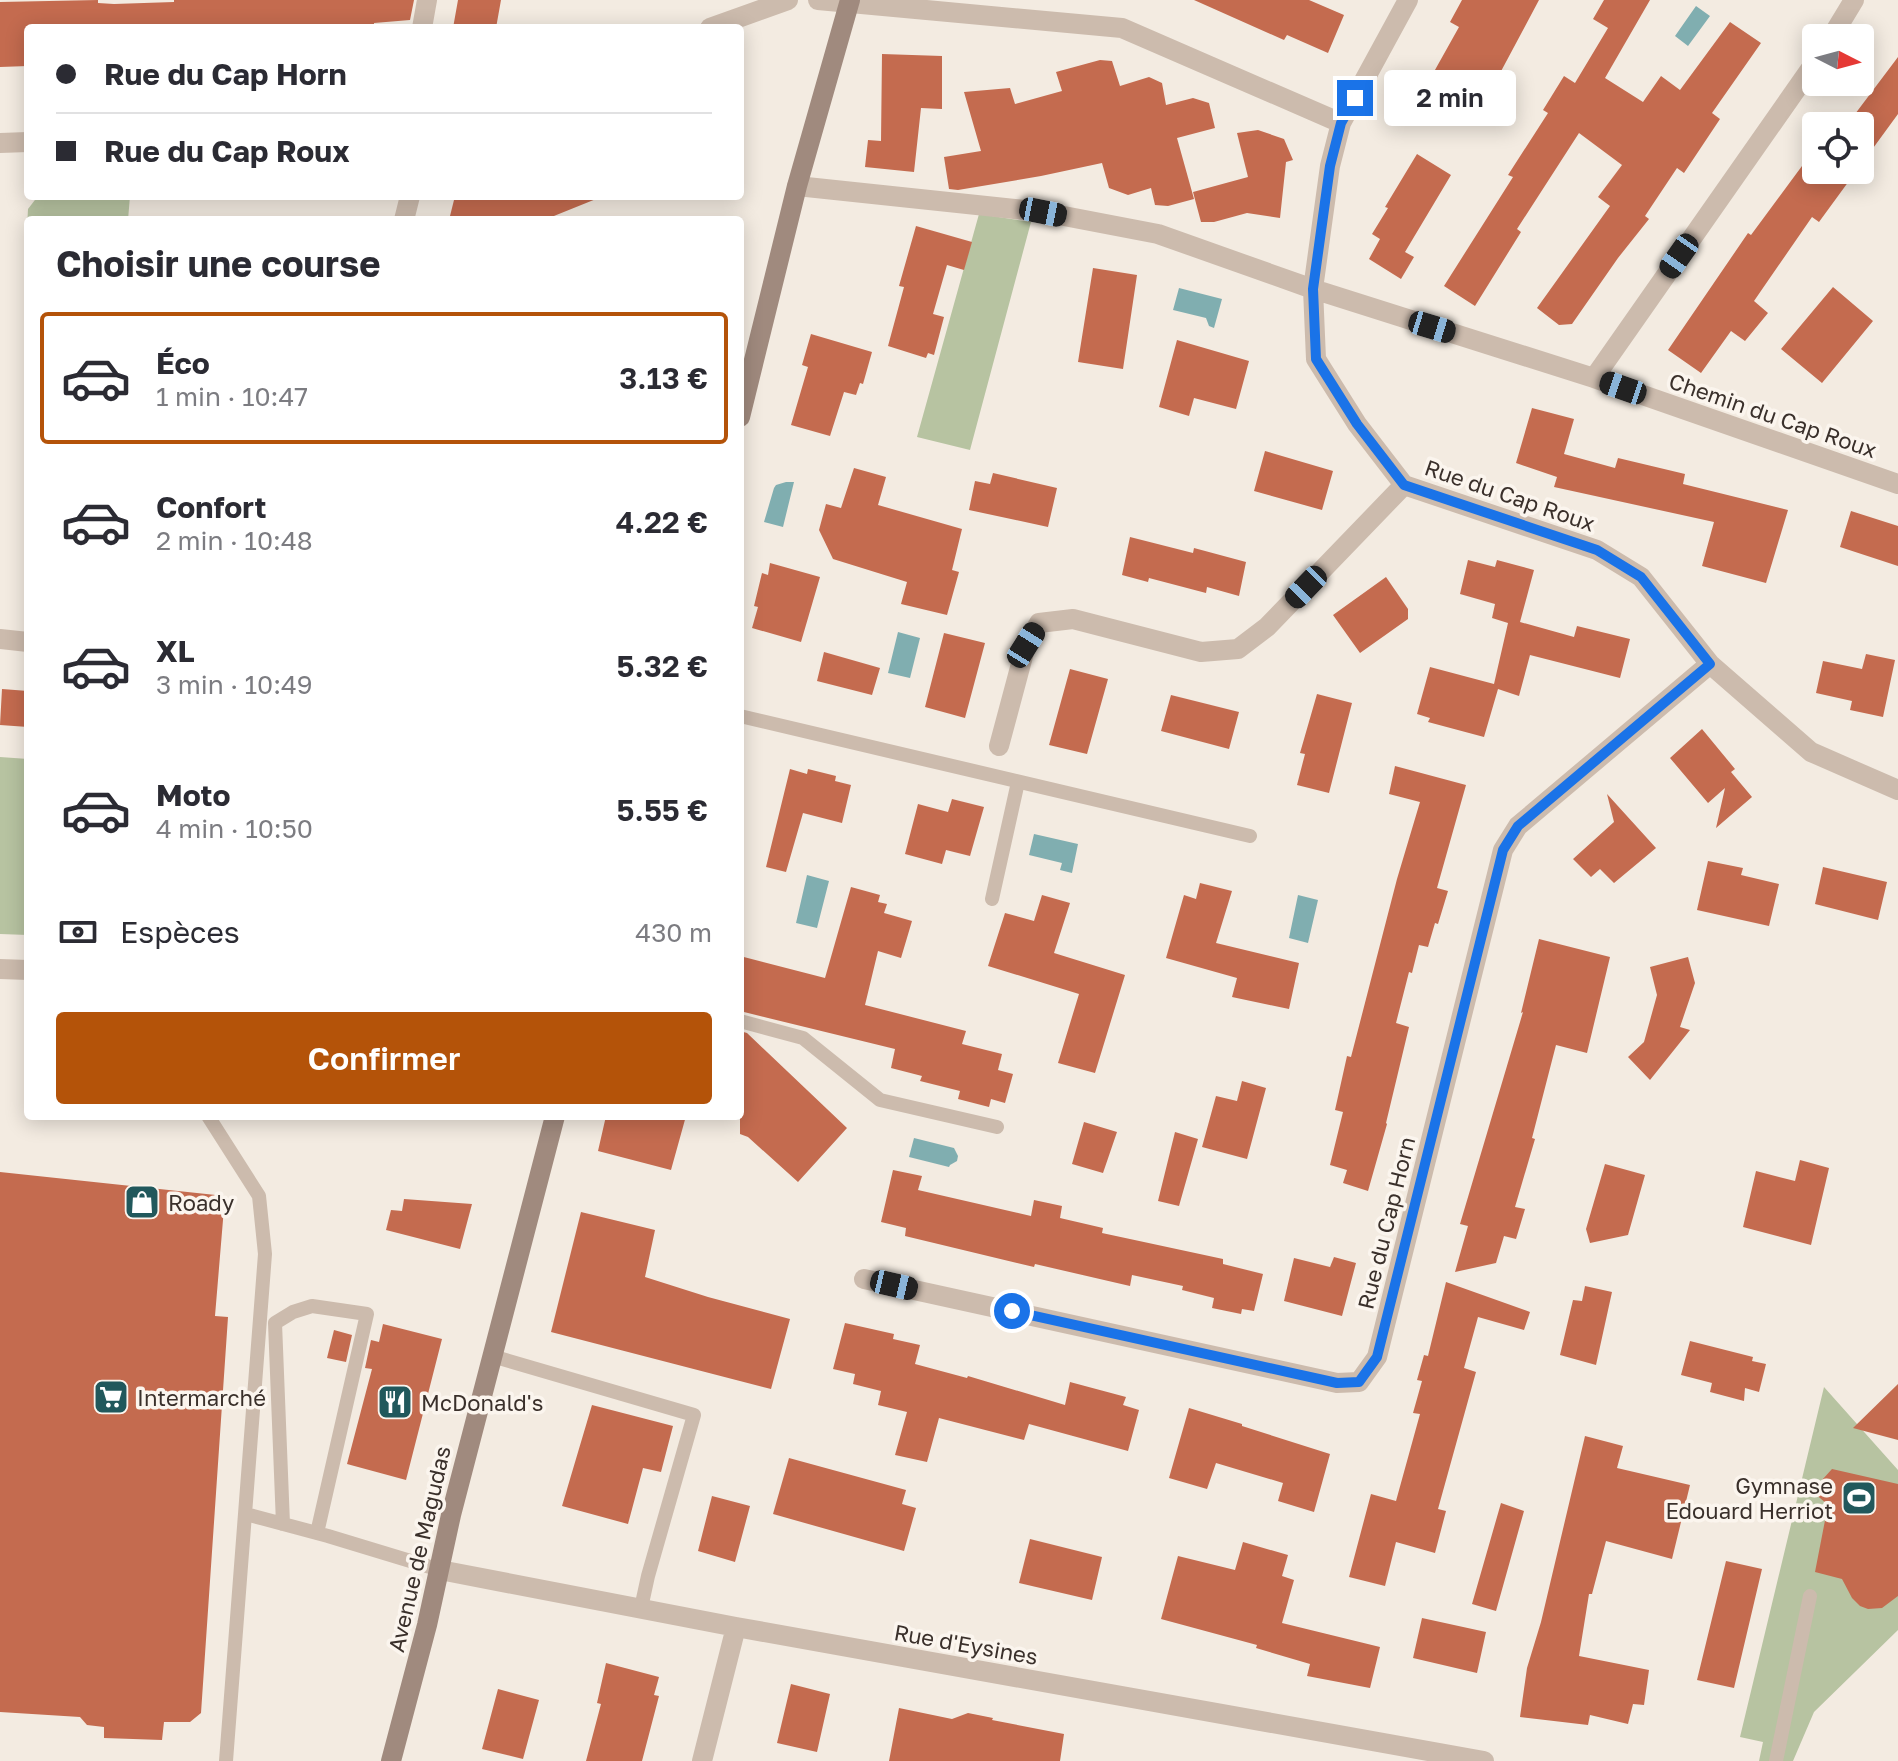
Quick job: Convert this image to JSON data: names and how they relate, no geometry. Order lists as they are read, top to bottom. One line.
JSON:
{"streets":{"main road":["Avenue de Magudas"],"street":["Chemin du Cap Roux","Rue du Cap Roux","Rue du Cap Horn","Rue d'Eysines"]},"crossings":[["Chemin du Cap Roux","Rue du Cap Roux"],["Rue du Cap Roux","Rue du Cap Horn"],["Avenue de Magudas","Rue d'Eysines"]],"places":{"shop":["Roady"],"supermarket":["Intermarché"],"restaurant":["McDonald's"],"sports":["Gymnase Edouard Herriot"]},"north":"right","page":{"banner":["Rue du Cap Horn","Rue du Cap Roux"],"bubble":"2 min","heading":"Choisir une course","list":[{"name":"Éco","note":"1 min · 10:47","value":"3.13 €"},{"name":"Confort","note":"2 min · 10:48","value":"4.22 €"},{"name":"XL","note":"3 min · 10:49","value":"5.32 €"},{"name":"Moto","note":"4 min · 10:50","value":"5.55 €"}],"pay":["Espèces","430 m"],"buttons":"Confirmer"}}
